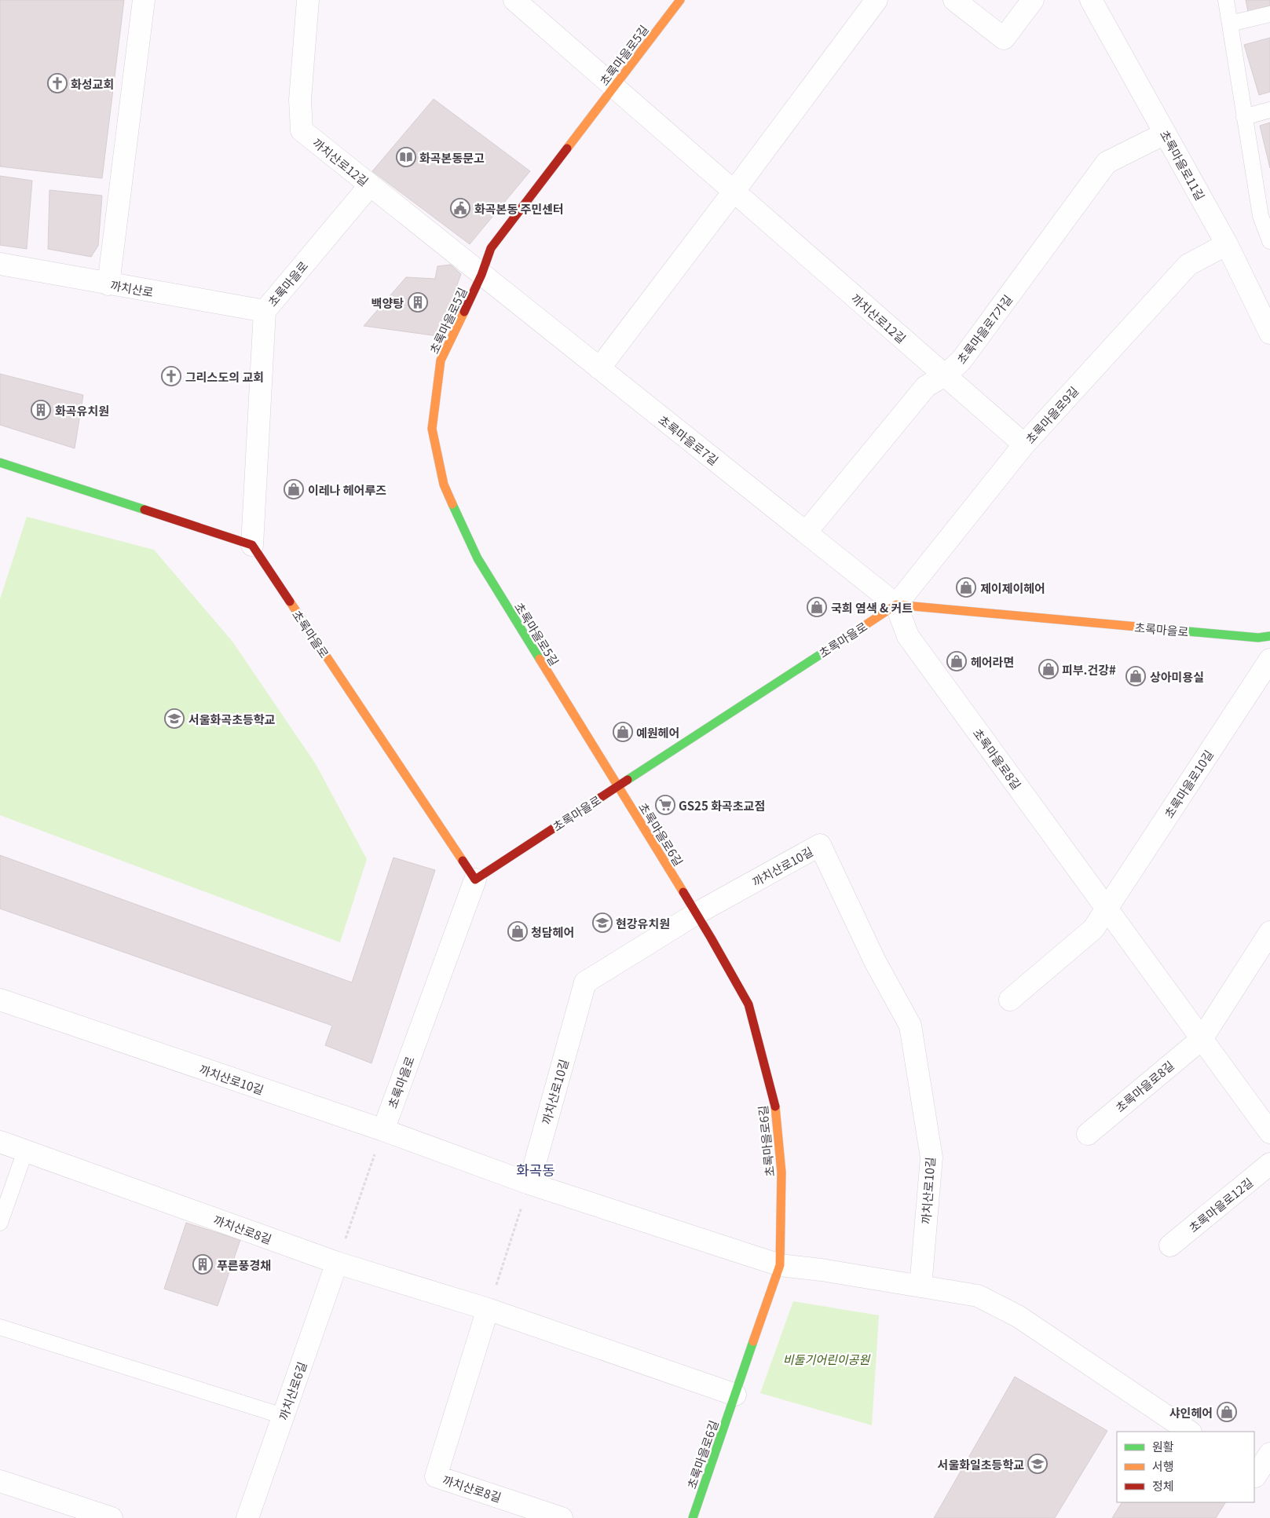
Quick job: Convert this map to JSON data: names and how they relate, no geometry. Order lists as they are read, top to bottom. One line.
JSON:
{"streets":{"street":["초록마을로5길","까치산로12길","초록마을로11길","초록마을로","까치산로","초록마을로7가길","초록마을로9길","초록마을로7길","초록마을로8길","초록마을로10길","초록마을로6길","까치산로10길","초록마을로12길","까치산로8길","까치산로6길"]},"crossings":[["초록마을로5길","까치산로12길"],["초록마을로5길","초록마을로"],["초록마을로5길","초록마을로7길"],["초록마을로5길","초록마을로6길"],["까치산로12길","초록마을로"],["까치산로12길","초록마을로7가길"],["까치산로12길","초록마을로9길"],["까치산로12길","초록마을로7길"],["초록마을로11길","초록마을로7가길"],["초록마을로11길","초록마을로9길"],["초록마을로","까치산로"],["초록마을로","초록마을로9길"],["초록마을로","초록마을로7길"],["초록마을로","초록마을로8길"],["초록마을로","초록마을로6길"],["초록마을로","까치산로10길"],["초록마을로7가길","초록마을로7길"],["초록마을로9길","초록마을로7길"],["초록마을로9길","초록마을로8길"],["초록마을로7길","초록마을로8길"],["초록마을로8길","초록마을로10길"],["초록마을로6길","까치산로10길"],["초록마을로6길","까치산로8길"],["까치산로8길","까치산로6길"]],"districts":["화곡동"],"parks":["비둘기어린이공원"],"places":{"church":["화성교회","그리스도의 교회"],"library":["화곡본동문고"],"public building":["화곡본동 주민센터"],"building":["백양탕","화곡유치원","푸른풍경채"],"shop":["이레나 헤어루즈","제이제이헤어","국희 염색 & 커트","헤어라면","피부.건강#","상아미용실","예원헤어","청담헤어","샤인헤어"],"school or university":["서울화곡초등학교","현강유치원","서울화일초등학교"],"supermarket":["GS25 화곡초교점"]},"legend":["원활","서행","정체"]}
